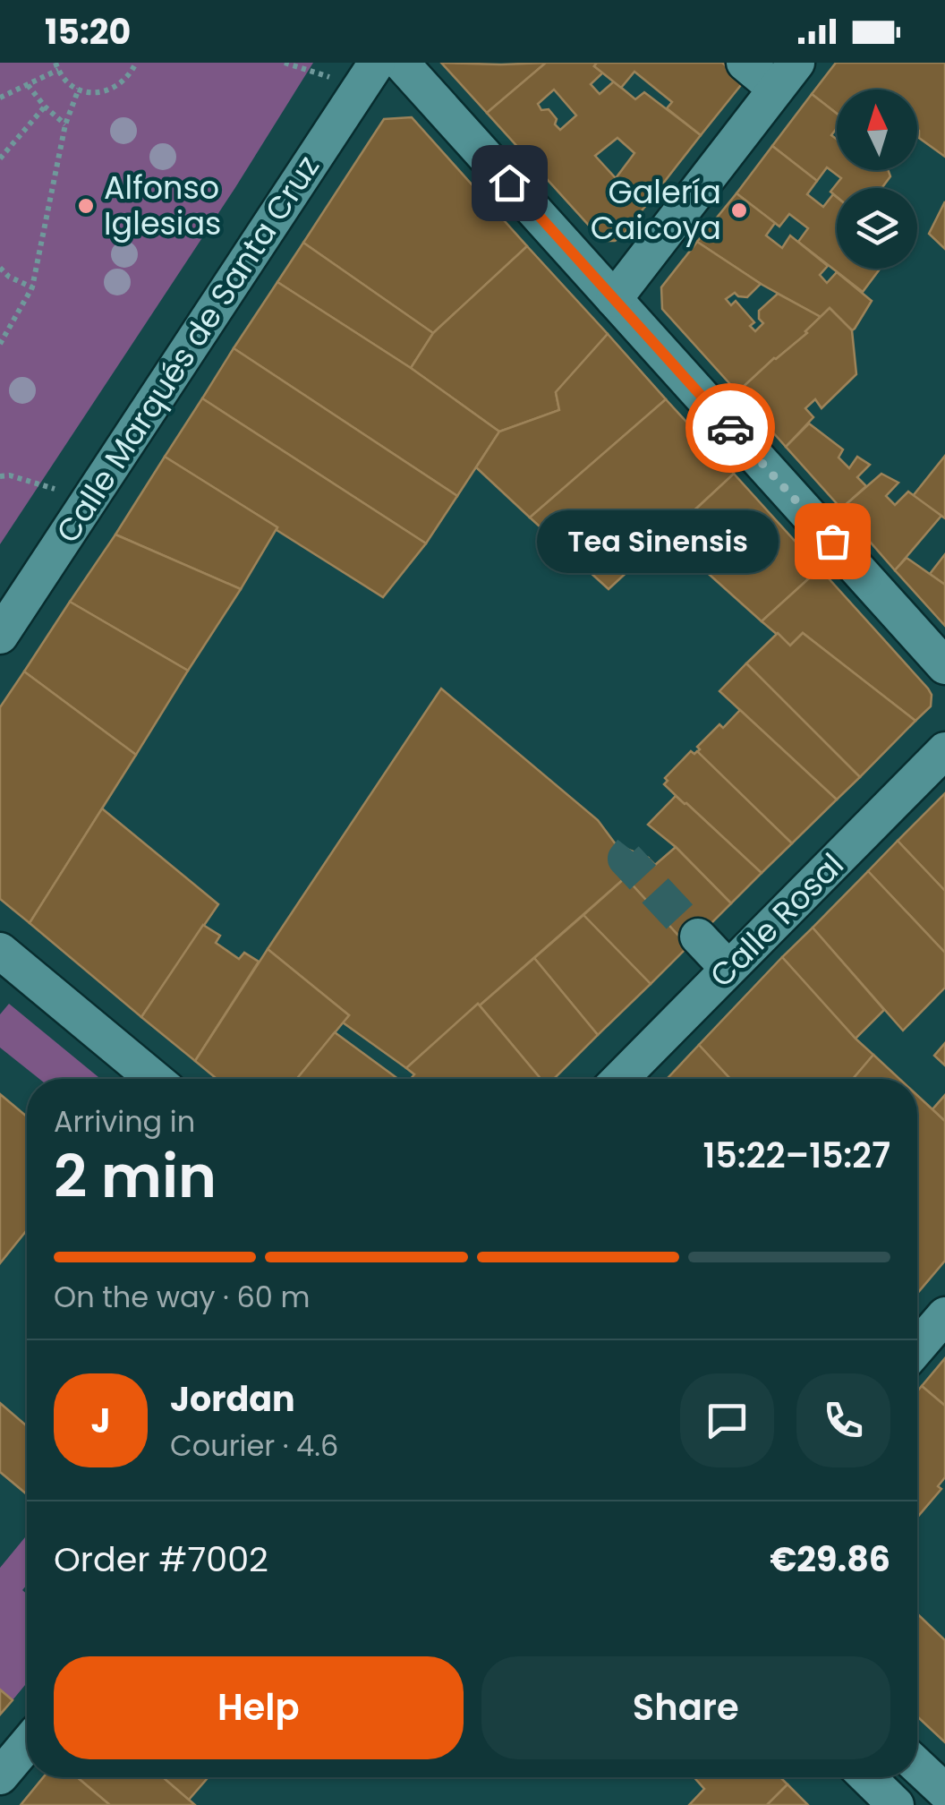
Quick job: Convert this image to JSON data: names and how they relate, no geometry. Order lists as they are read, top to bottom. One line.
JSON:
{"streets":{"street":["Calle Marqués de Santa Cruz","Calle Rosal"]},"places":["Alfonso Iglesias","Galería Caicoya","Tea Sinensis"],"north":"top","page":{"status":"15:20","bubble":"Tea Sinensis","heading":["2 min","Arriving in","15:22–15:27"],"panel":["Jordan","Courier · 4.6","Order #7002","€29.86"],"bar":"On the way · 60 m","round":"J","buttons":["Help","Share"]}}
